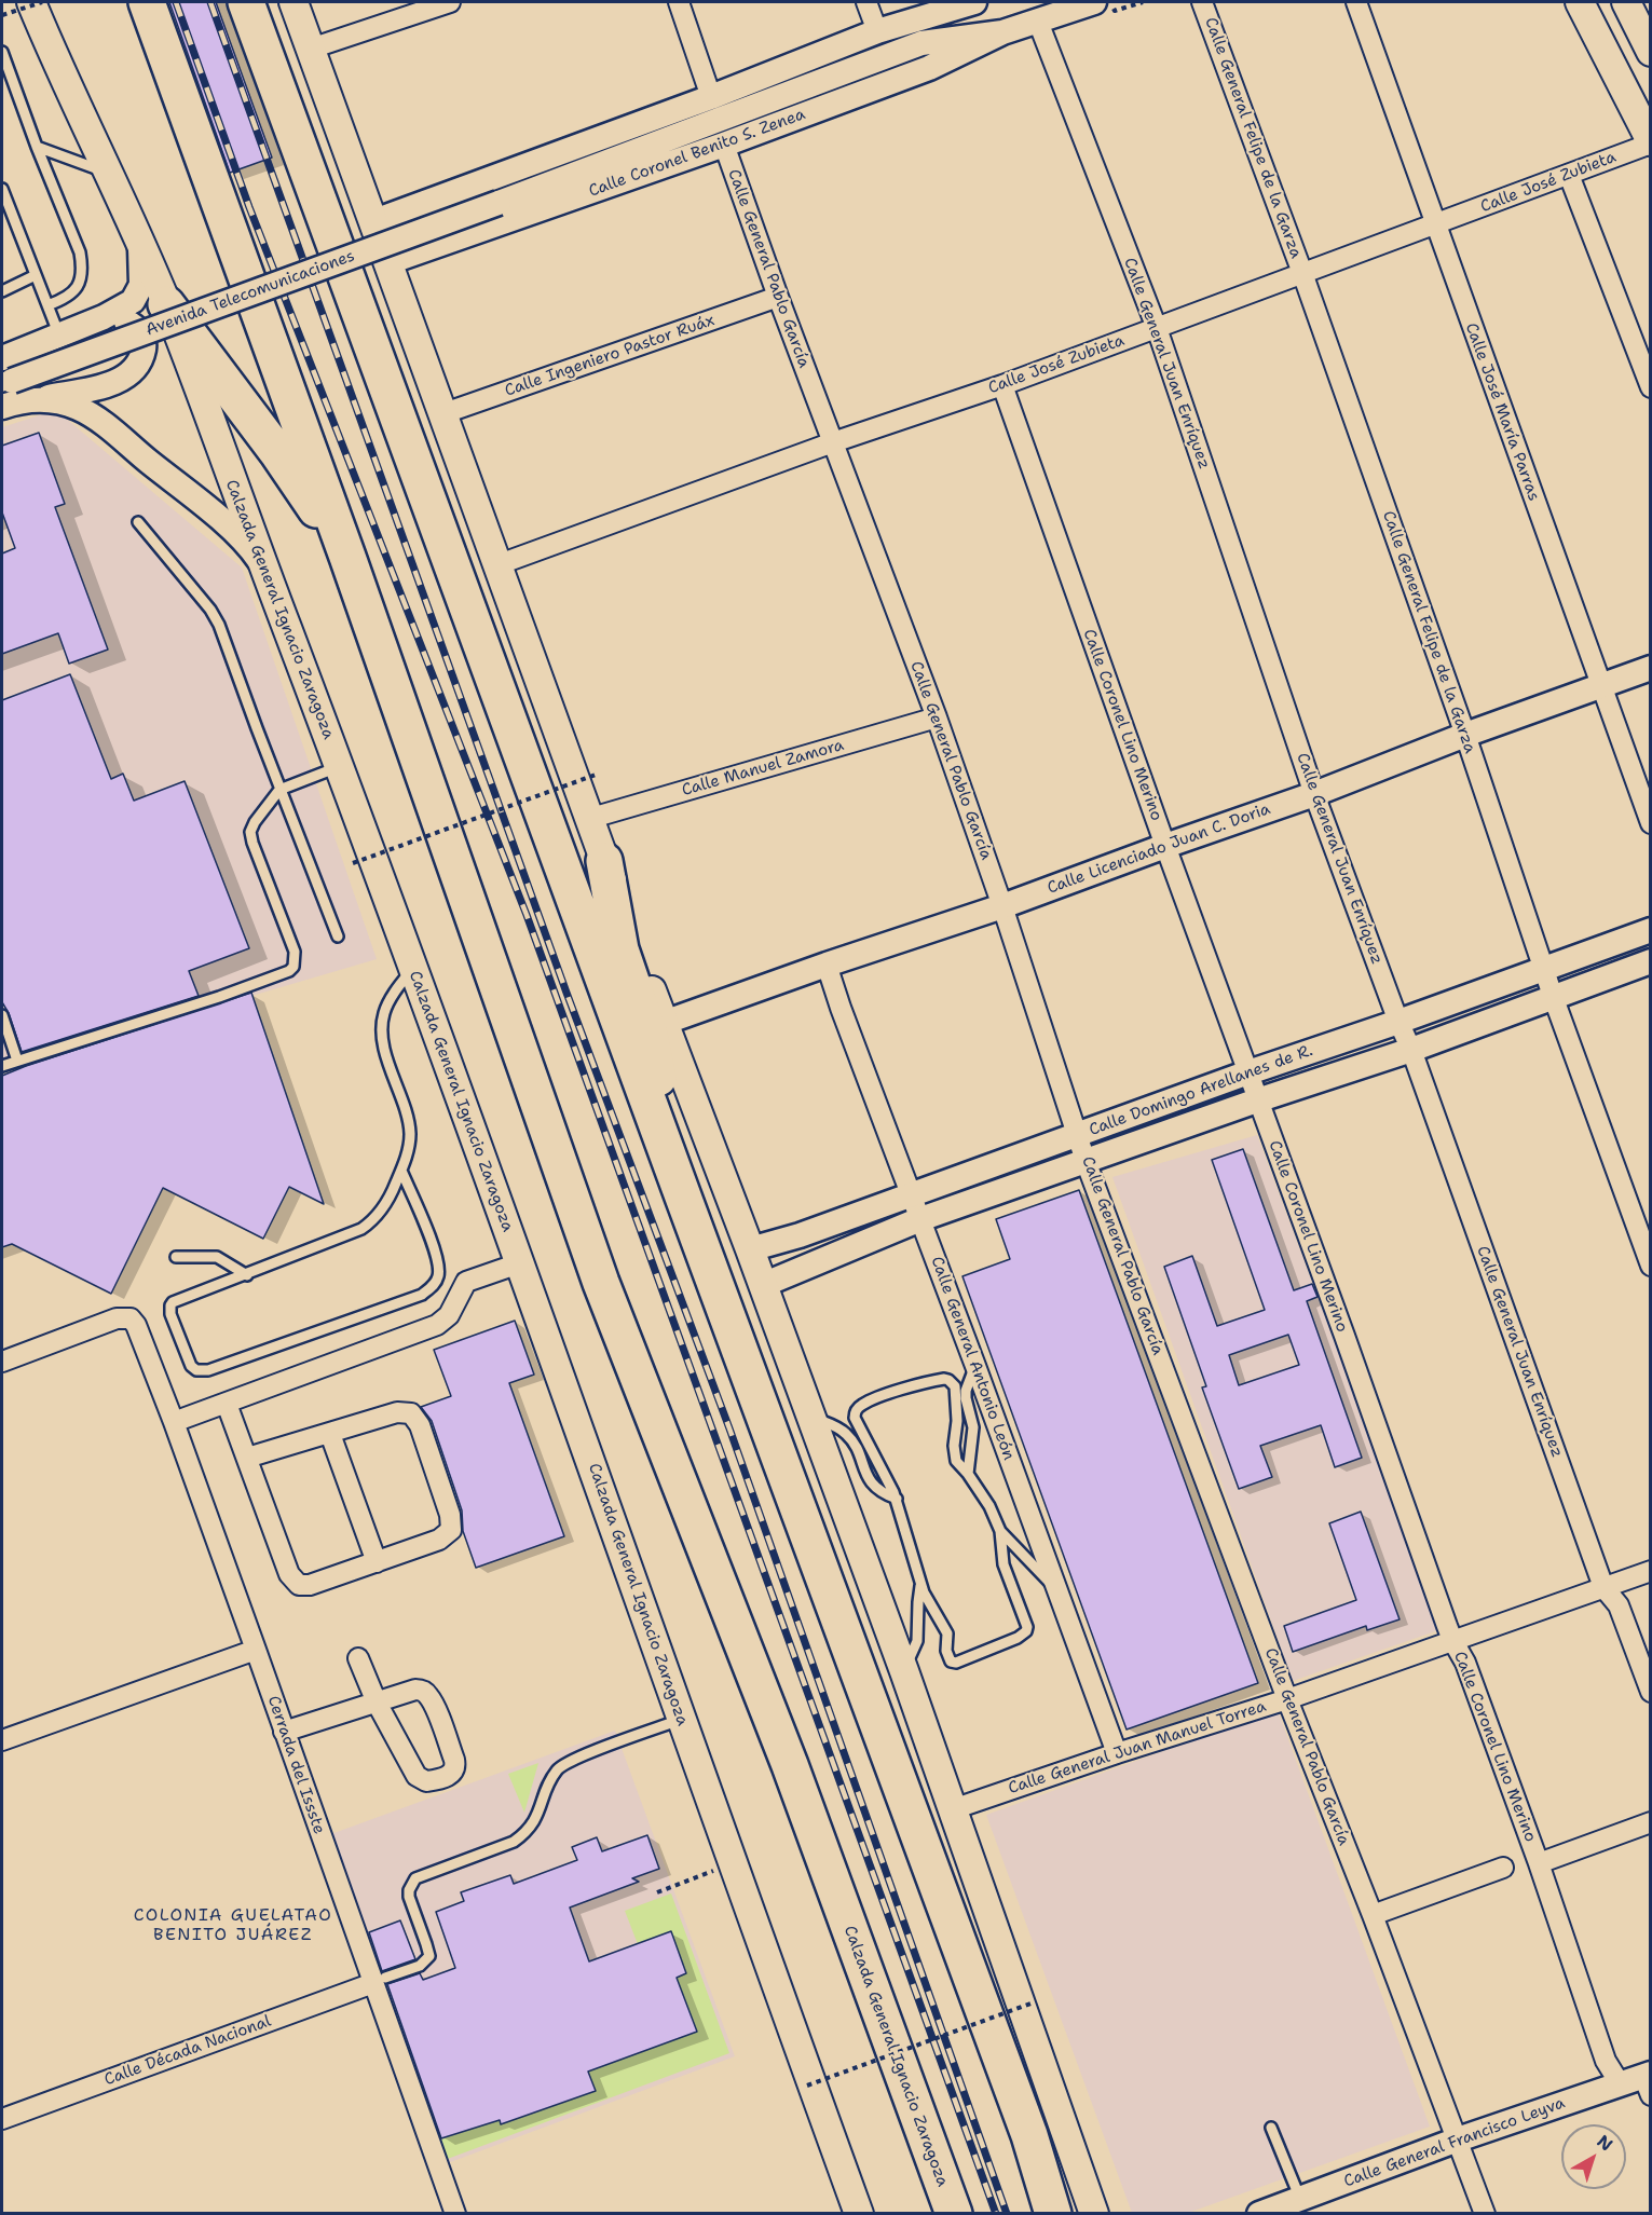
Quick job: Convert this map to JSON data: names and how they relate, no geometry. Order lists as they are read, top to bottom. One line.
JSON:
{"streets":{"highway":["Calzada General Ignacio Zaragoza"],"street":["Calle General Felipe de la Garza","Calle Coronel Benito S. Zenea","Calle José Zubieta","Calle General Pablo García","Avenida Telecomunicaciones","Calle Ingeniero Pastor Ruáx","Calle General Juan Enríquez","Calle José María Parras","Calle Coronel Lino Merino","Calle Manuel Zamora","Calle Licenciado Juan C. Doria","Calle Domingo Arellanes de R.","Calle General Antonio León","Calle General Juan Manuel Torrea","Cerrada del Issste","Calle Década Nacional","Calle General Francisco Leyva"]},"crossings":[["Calle General Felipe de la Garza","Calle José Zubieta"],["Calle General Felipe de la Garza","Calle Licenciado Juan C. Doria"],["Calle General Felipe de la Garza","Calle Domingo Arellanes de R."],["Calle Coronel Benito S. Zenea","Calle General Pablo García"],["Calle Coronel Benito S. Zenea","Avenida Telecomunicaciones"],["Calle Coronel Benito S. Zenea","Calle General Juan Enríquez"],["Calle José Zubieta","Calle General Pablo García"],["Calle José Zubieta","Calle General Juan Enríquez"],["Calle José Zubieta","Calle José María Parras"],["Calle José Zubieta","Calle Coronel Lino Merino"],["Calle General Pablo García","Calle Ingeniero Pastor Ruáx"],["Calle General Pablo García","Calle Manuel Zamora"],["Calle General Pablo García","Calle Licenciado Juan C. Doria"],["Calle General Pablo García","Calle Domingo Arellanes de R."],["Calle General Pablo García","Calle General Juan Manuel Torrea"],["Calle General Pablo García","Calle General Francisco Leyva"],["Avenida Telecomunicaciones","Calzada General Ignacio Zaragoza"],["Calle General Juan Enríquez","Calle Licenciado Juan C. Doria"],["Calle General Juan Enríquez","Calle Domingo Arellanes de R."],["Calle General Juan Enríquez","Calle General Juan Manuel Torrea"],["Calle José María Parras","Calle Licenciado Juan C. Doria"],["Calle Coronel Lino Merino","Calle Licenciado Juan C. Doria"],["Calle Coronel Lino Merino","Calle Domingo Arellanes de R."],["Calle Coronel Lino Merino","Calle General Juan Manuel Torrea"],["Calle Coronel Lino Merino","Calle General Francisco Leyva"],["Calle Licenciado Juan C. Doria","Calle General Antonio León"],["Calle Domingo Arellanes de R.","Calle General Antonio León"],["Calle General Antonio León","Calle General Juan Manuel Torrea"],["Cerrada del Issste","Calle Década Nacional"]],"districts":["COLONIA GUELATAO BENITO JUÁREZ"],"north":"top right"}
